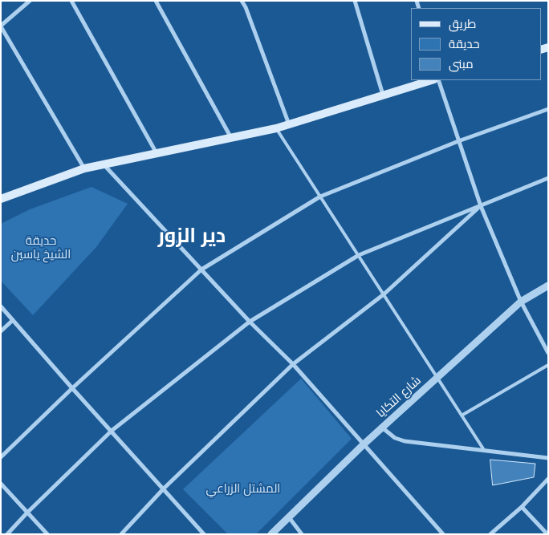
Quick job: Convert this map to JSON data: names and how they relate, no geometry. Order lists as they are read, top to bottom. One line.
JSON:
{"streets":{"street":["شارع التكايا"]},"districts":["دير الزور"],"parks":["حديقة الشيخ ياسين","المشتل الزراعي"],"legend":["طريق","حديقة","مبنى"]}
